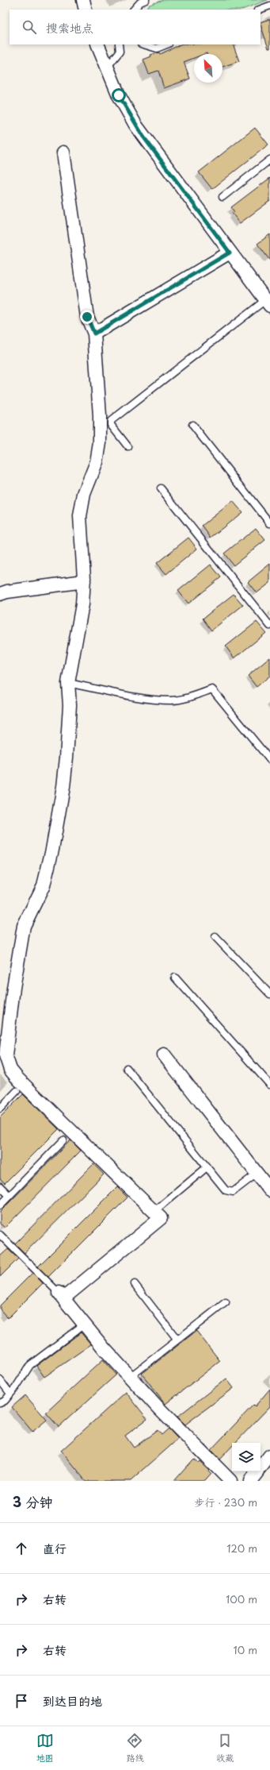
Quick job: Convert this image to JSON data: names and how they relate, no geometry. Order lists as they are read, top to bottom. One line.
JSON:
{"north":"top left","page":{"search":"搜索地点","heading":["3 分钟","步行 · 230 m"],"list":[["直行","120 m"],["右转","100 m"],["右转","10 m"],"到达目的地"],"nav":["地图","路线","收藏"]}}
